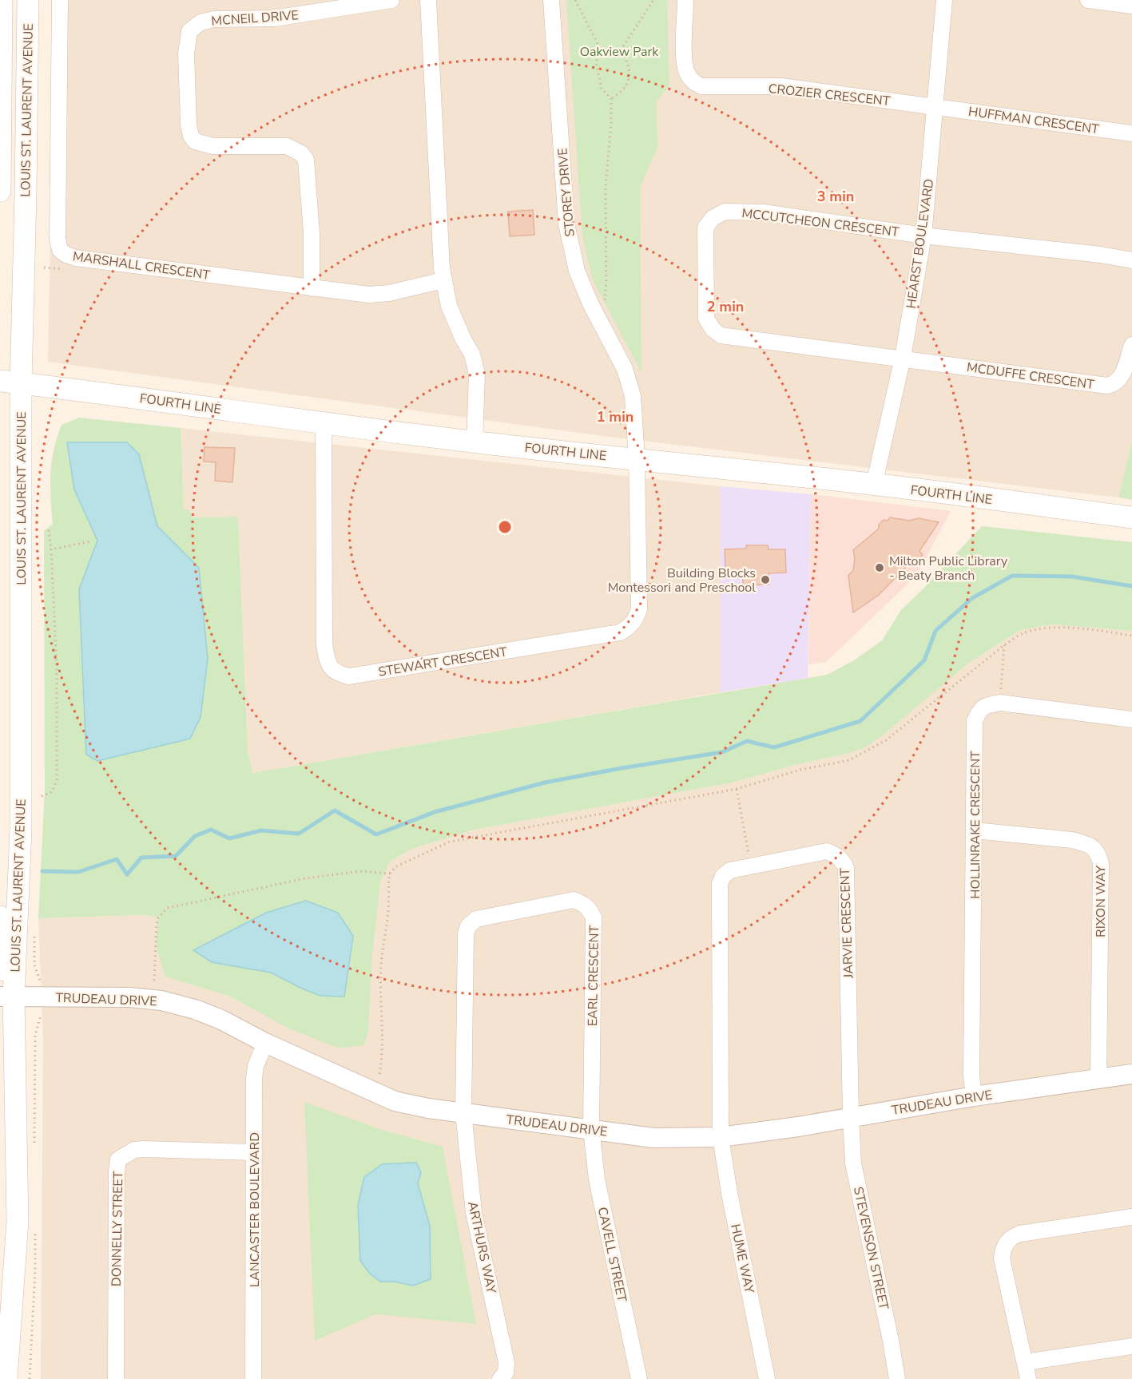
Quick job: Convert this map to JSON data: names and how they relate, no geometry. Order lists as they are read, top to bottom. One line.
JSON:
{"streets":{"main road":["LOUIS ST. LAURENT AVENUE","FOURTH LINE"],"street":["MCNEIL DRIVE","CROZIER CRESCENT","HUFFMAN CRESCENT","STOREY DRIVE","MCCUTCHEON CRESCENT","HEARST BOULEVARD","MARSHALL CRESCENT","MCDUFFE CRESCENT","STEWART CRESCENT","HOLLINRAKE CRESCENT","RIXON WAY","JARVIE CRESCENT","EARL CRESCENT","TRUDEAU DRIVE","LANCASTER BOULEVARD","DONNELLY STREET","ARTHURS WAY","STEVENSON STREET","CAVELL STREET","HUME WAY"]},"crossings":[["MCNEIL DRIVE","MARSHALL CRESCENT"],["CROZIER CRESCENT","HUFFMAN CRESCENT"],["CROZIER CRESCENT","HEARST BOULEVARD"],["LOUIS ST. LAURENT AVENUE","FOURTH LINE"],["LOUIS ST. LAURENT AVENUE","TRUDEAU DRIVE"],["HUFFMAN CRESCENT","HEARST BOULEVARD"],["STOREY DRIVE","FOURTH LINE"],["STOREY DRIVE","STEWART CRESCENT"],["MCCUTCHEON CRESCENT","HEARST BOULEVARD"],["MCCUTCHEON CRESCENT","MCDUFFE CRESCENT"],["HEARST BOULEVARD","MCDUFFE CRESCENT"],["HEARST BOULEVARD","FOURTH LINE"],["FOURTH LINE","STEWART CRESCENT"],["HOLLINRAKE CRESCENT","RIXON WAY"],["HOLLINRAKE CRESCENT","TRUDEAU DRIVE"],["RIXON WAY","TRUDEAU DRIVE"],["JARVIE CRESCENT","TRUDEAU DRIVE"],["JARVIE CRESCENT","STEVENSON STREET"],["JARVIE CRESCENT","HUME WAY"],["EARL CRESCENT","TRUDEAU DRIVE"],["EARL CRESCENT","ARTHURS WAY"],["EARL CRESCENT","CAVELL STREET"],["TRUDEAU DRIVE","LANCASTER BOULEVARD"],["TRUDEAU DRIVE","ARTHURS WAY"],["TRUDEAU DRIVE","STEVENSON STREET"],["TRUDEAU DRIVE","CAVELL STREET"],["TRUDEAU DRIVE","HUME WAY"],["LANCASTER BOULEVARD","DONNELLY STREET"]],"parks":["Oakview Park"],"places":["Milton Public Library - Beaty Branch","Building Blocks Montessori and Preschool"],"rings":["3 min","2 min","1 min"]}
